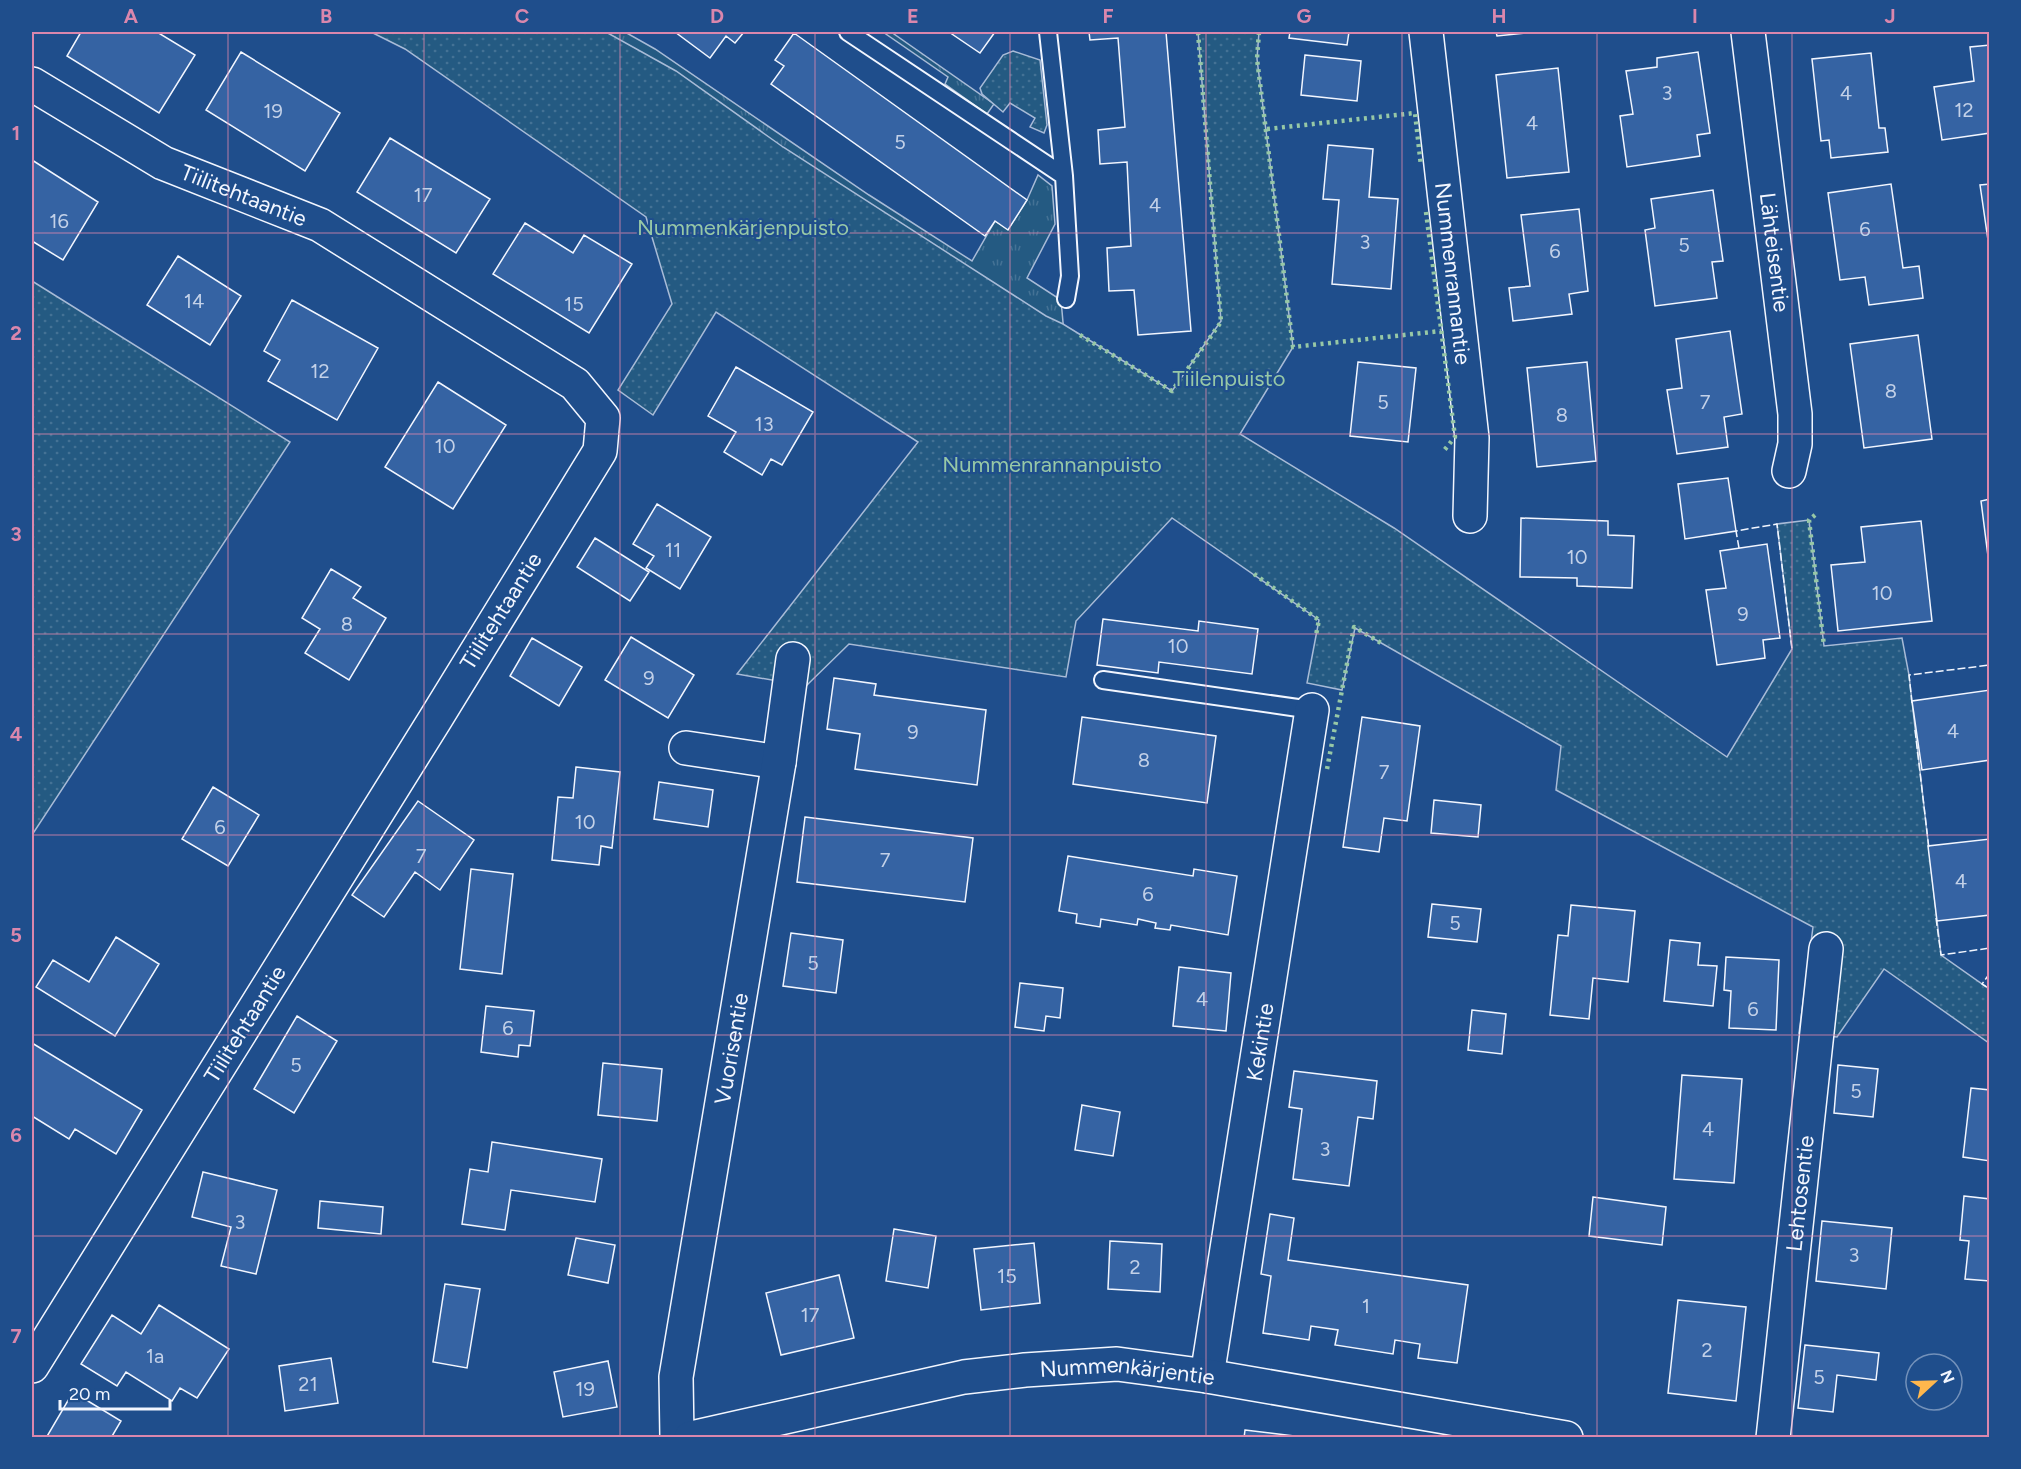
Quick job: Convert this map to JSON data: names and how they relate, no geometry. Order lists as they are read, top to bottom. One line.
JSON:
{"streets":{"street":["Tiilitehtaantie","Lähteisentie","Nummenrannantie","Kekintie","Vuorisentie","Lehtosentie","Nummenkärjentie"]},"crossings":[["Kekintie","Nummenkärjentie"]],"parks":["Nummenkärjenpuisto","Tiilenpuisto","Nummenrannanpuisto"],"house_numbers":["3","4","12","19","4","5","17","4","16","6","3","5","6","14","15","12","8","5","7","8","13","10","11","10","10","9","8","10","9","4","9","8","7","10","6","7","7","4","6","5","5","4","6","6","5","5","4","3","3","3","2","15","1","17","2","1a","5","21","19"],"scale_bar":"20 m","north":"right","grid":{"columns":["A","B","C","D","E","F","G","H","I","J"],"rows":["1","2","3","4","5","6","7"]}}
